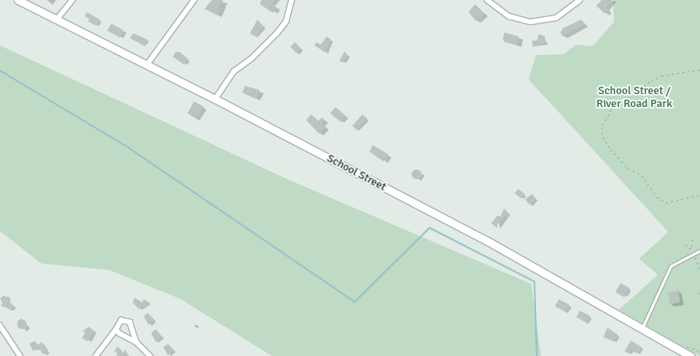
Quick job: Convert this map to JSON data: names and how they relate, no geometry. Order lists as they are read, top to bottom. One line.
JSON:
{"streets":{"street":["School Street"]},"parks":["School Street / River Road Park"]}
